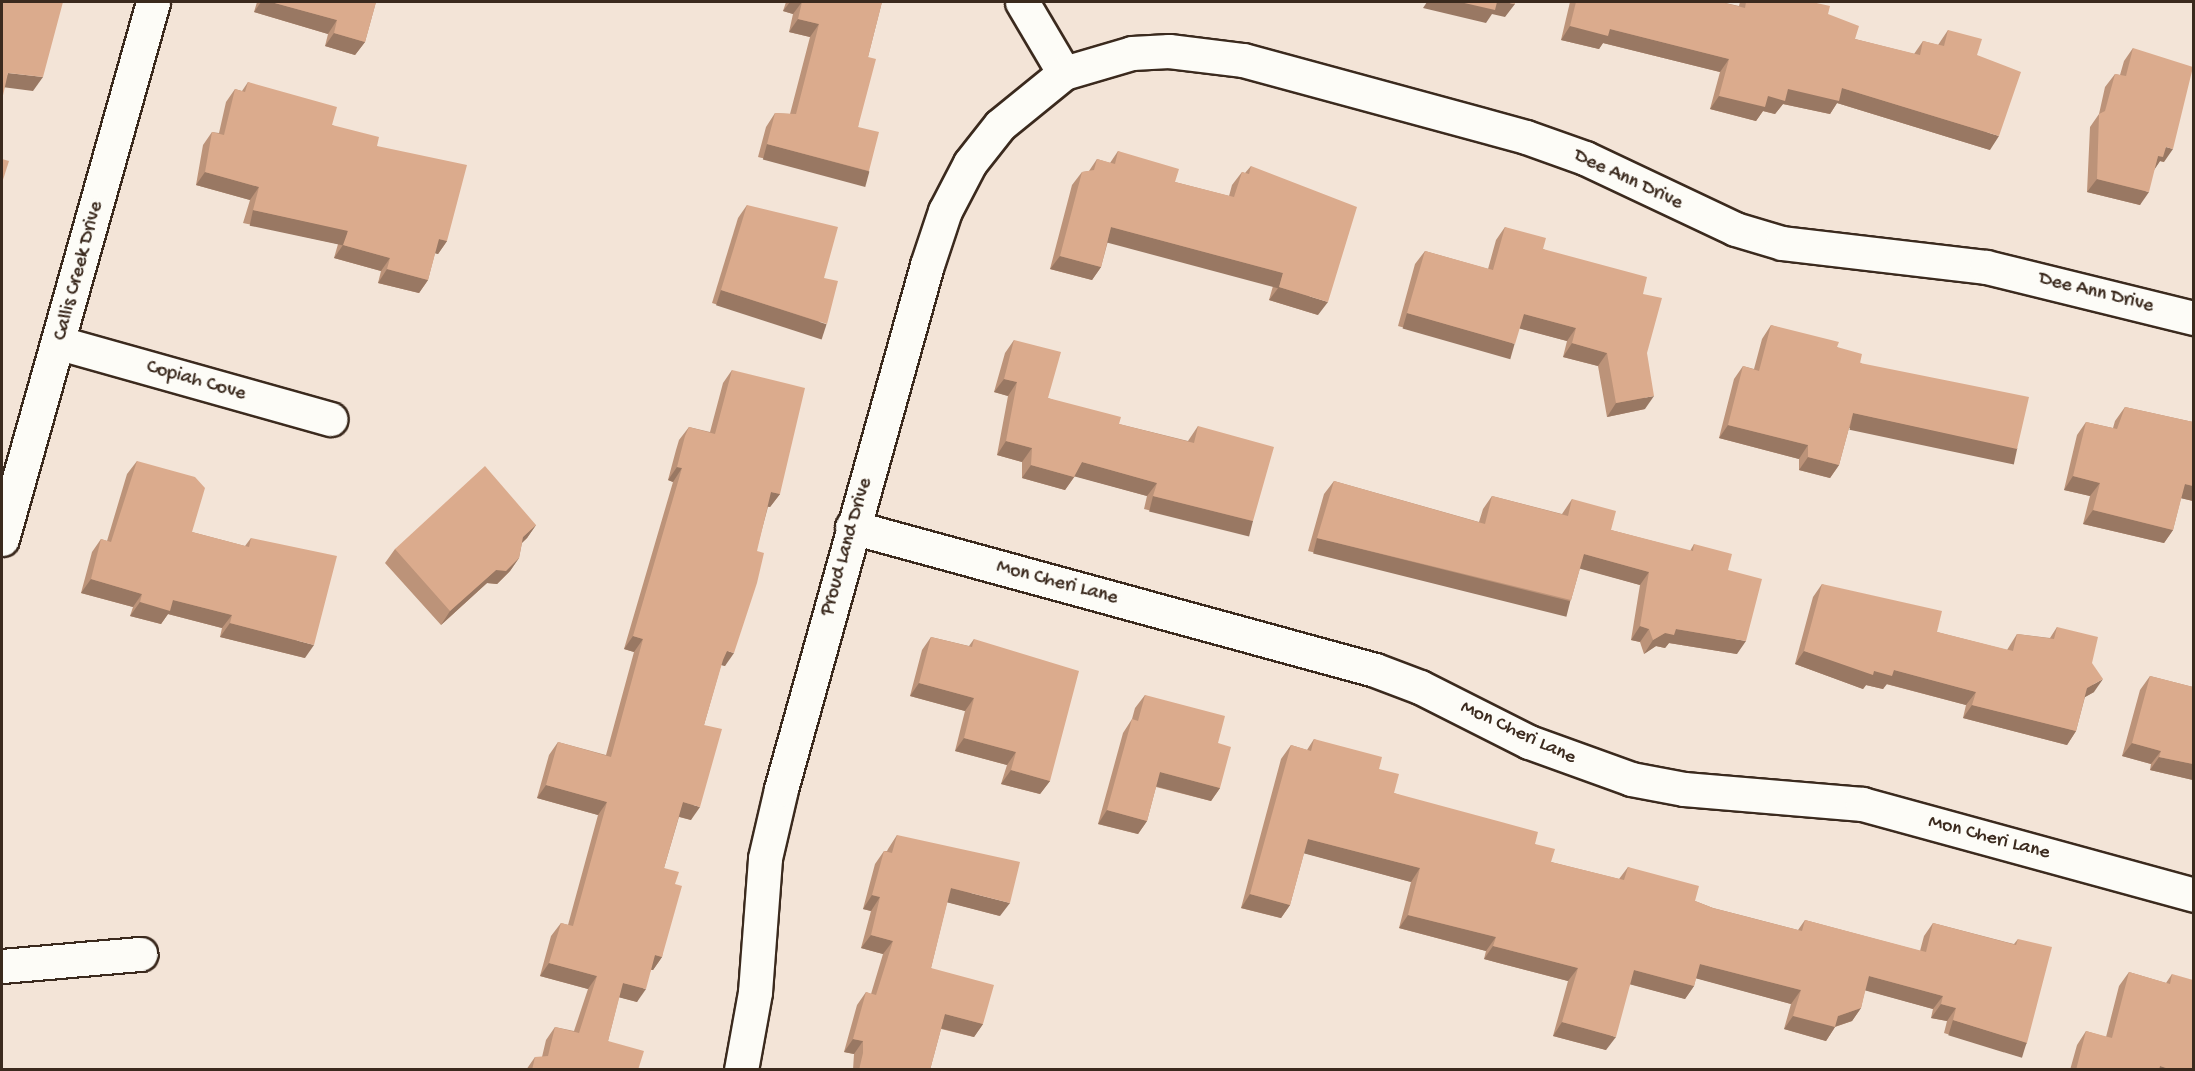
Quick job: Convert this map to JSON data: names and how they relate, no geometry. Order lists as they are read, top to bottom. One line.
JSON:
{"streets":{"street":["Dee Ann Drive","Callis Creek Drive","Copiah Cove","Proud Land Drive","Mon Cheri Lane"]},"crossings":[["Dee Ann Drive","Proud Land Drive"],["Callis Creek Drive","Copiah Cove"],["Proud Land Drive","Mon Cheri Lane"]]}
